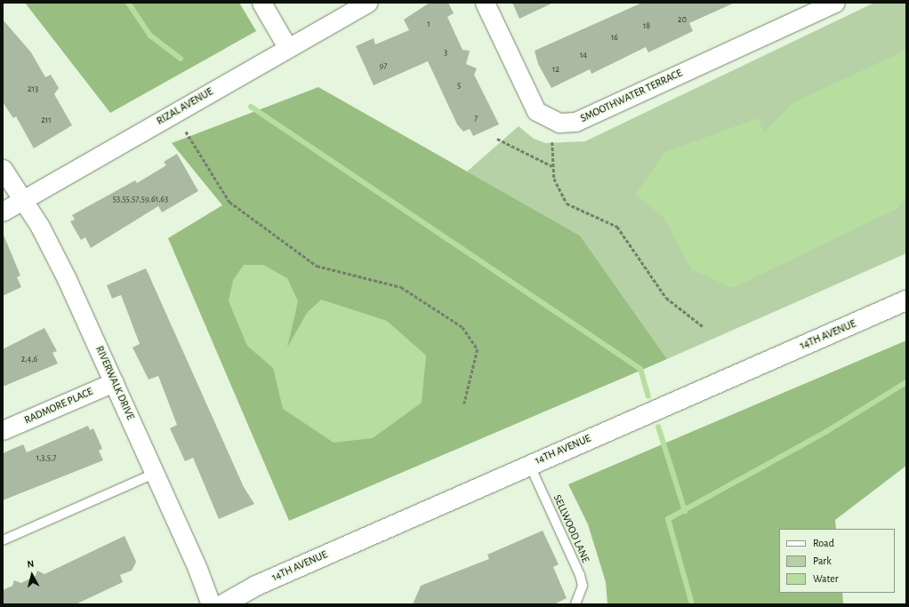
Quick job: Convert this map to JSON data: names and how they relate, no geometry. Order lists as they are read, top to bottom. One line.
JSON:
{"streets":{"main road":["14TH AVENUE"],"street":["SMOOTHWATER TERRACE","RIZAL AVENUE","RIVERWALK DRIVE","RADMORE PLACE"],"lane":["SELLWOOD LANE"]},"crossings":[["RIZAL AVENUE","RIVERWALK DRIVE"],["14TH AVENUE","SELLWOOD LANE"],["RIVERWALK DRIVE","RADMORE PLACE"]],"house_numbers":["20","1","18","16","3","14","97","12","5","213","7","211","53,55,57,59,61,63","2,4,6","1,3,5,7"],"legend":["Road","Park","Water"],"north":"top"}
